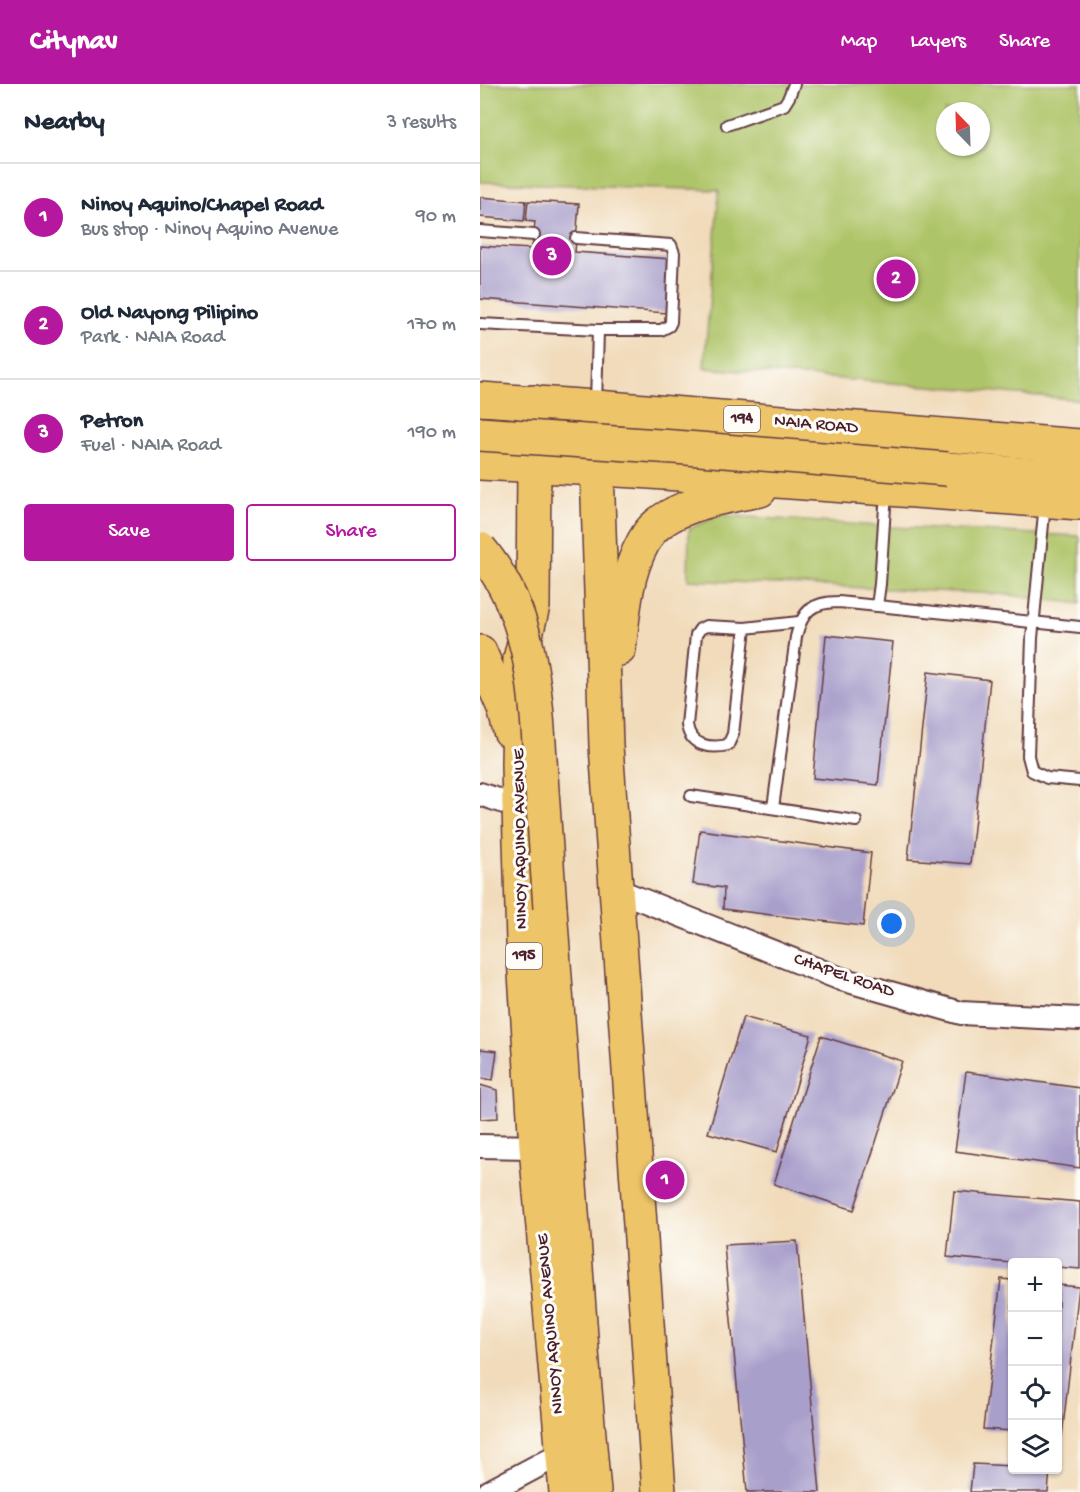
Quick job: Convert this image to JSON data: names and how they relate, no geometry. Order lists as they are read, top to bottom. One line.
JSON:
{"streets":{"main road":["194","NAIA ROAD","NINOY AQUINO AVENUE","195"],"street":["CHAPEL ROAD"]},"crossings":[["NAIA ROAD","NINOY AQUINO AVENUE"]],"north":"top left","page":{"header":"Citynav","nav":["Map","Layers","Share"],"heading":["Nearby","3 results"],"list":[{"mark":"1","name":"Ninoy Aquino/Chapel Road","note":"Bus stop · Ninoy Aquino Avenue","value":"90 m"},{"mark":"2","name":"Old Nayong Pilipino","note":"Park · NAIA Road","value":"170 m"},{"mark":"3","name":"Petron","note":"Fuel · NAIA Road","value":"190 m"}],"pins":["3","2","1"],"buttons":["Save","Share"],"map_buttons":["+","−"]}}
